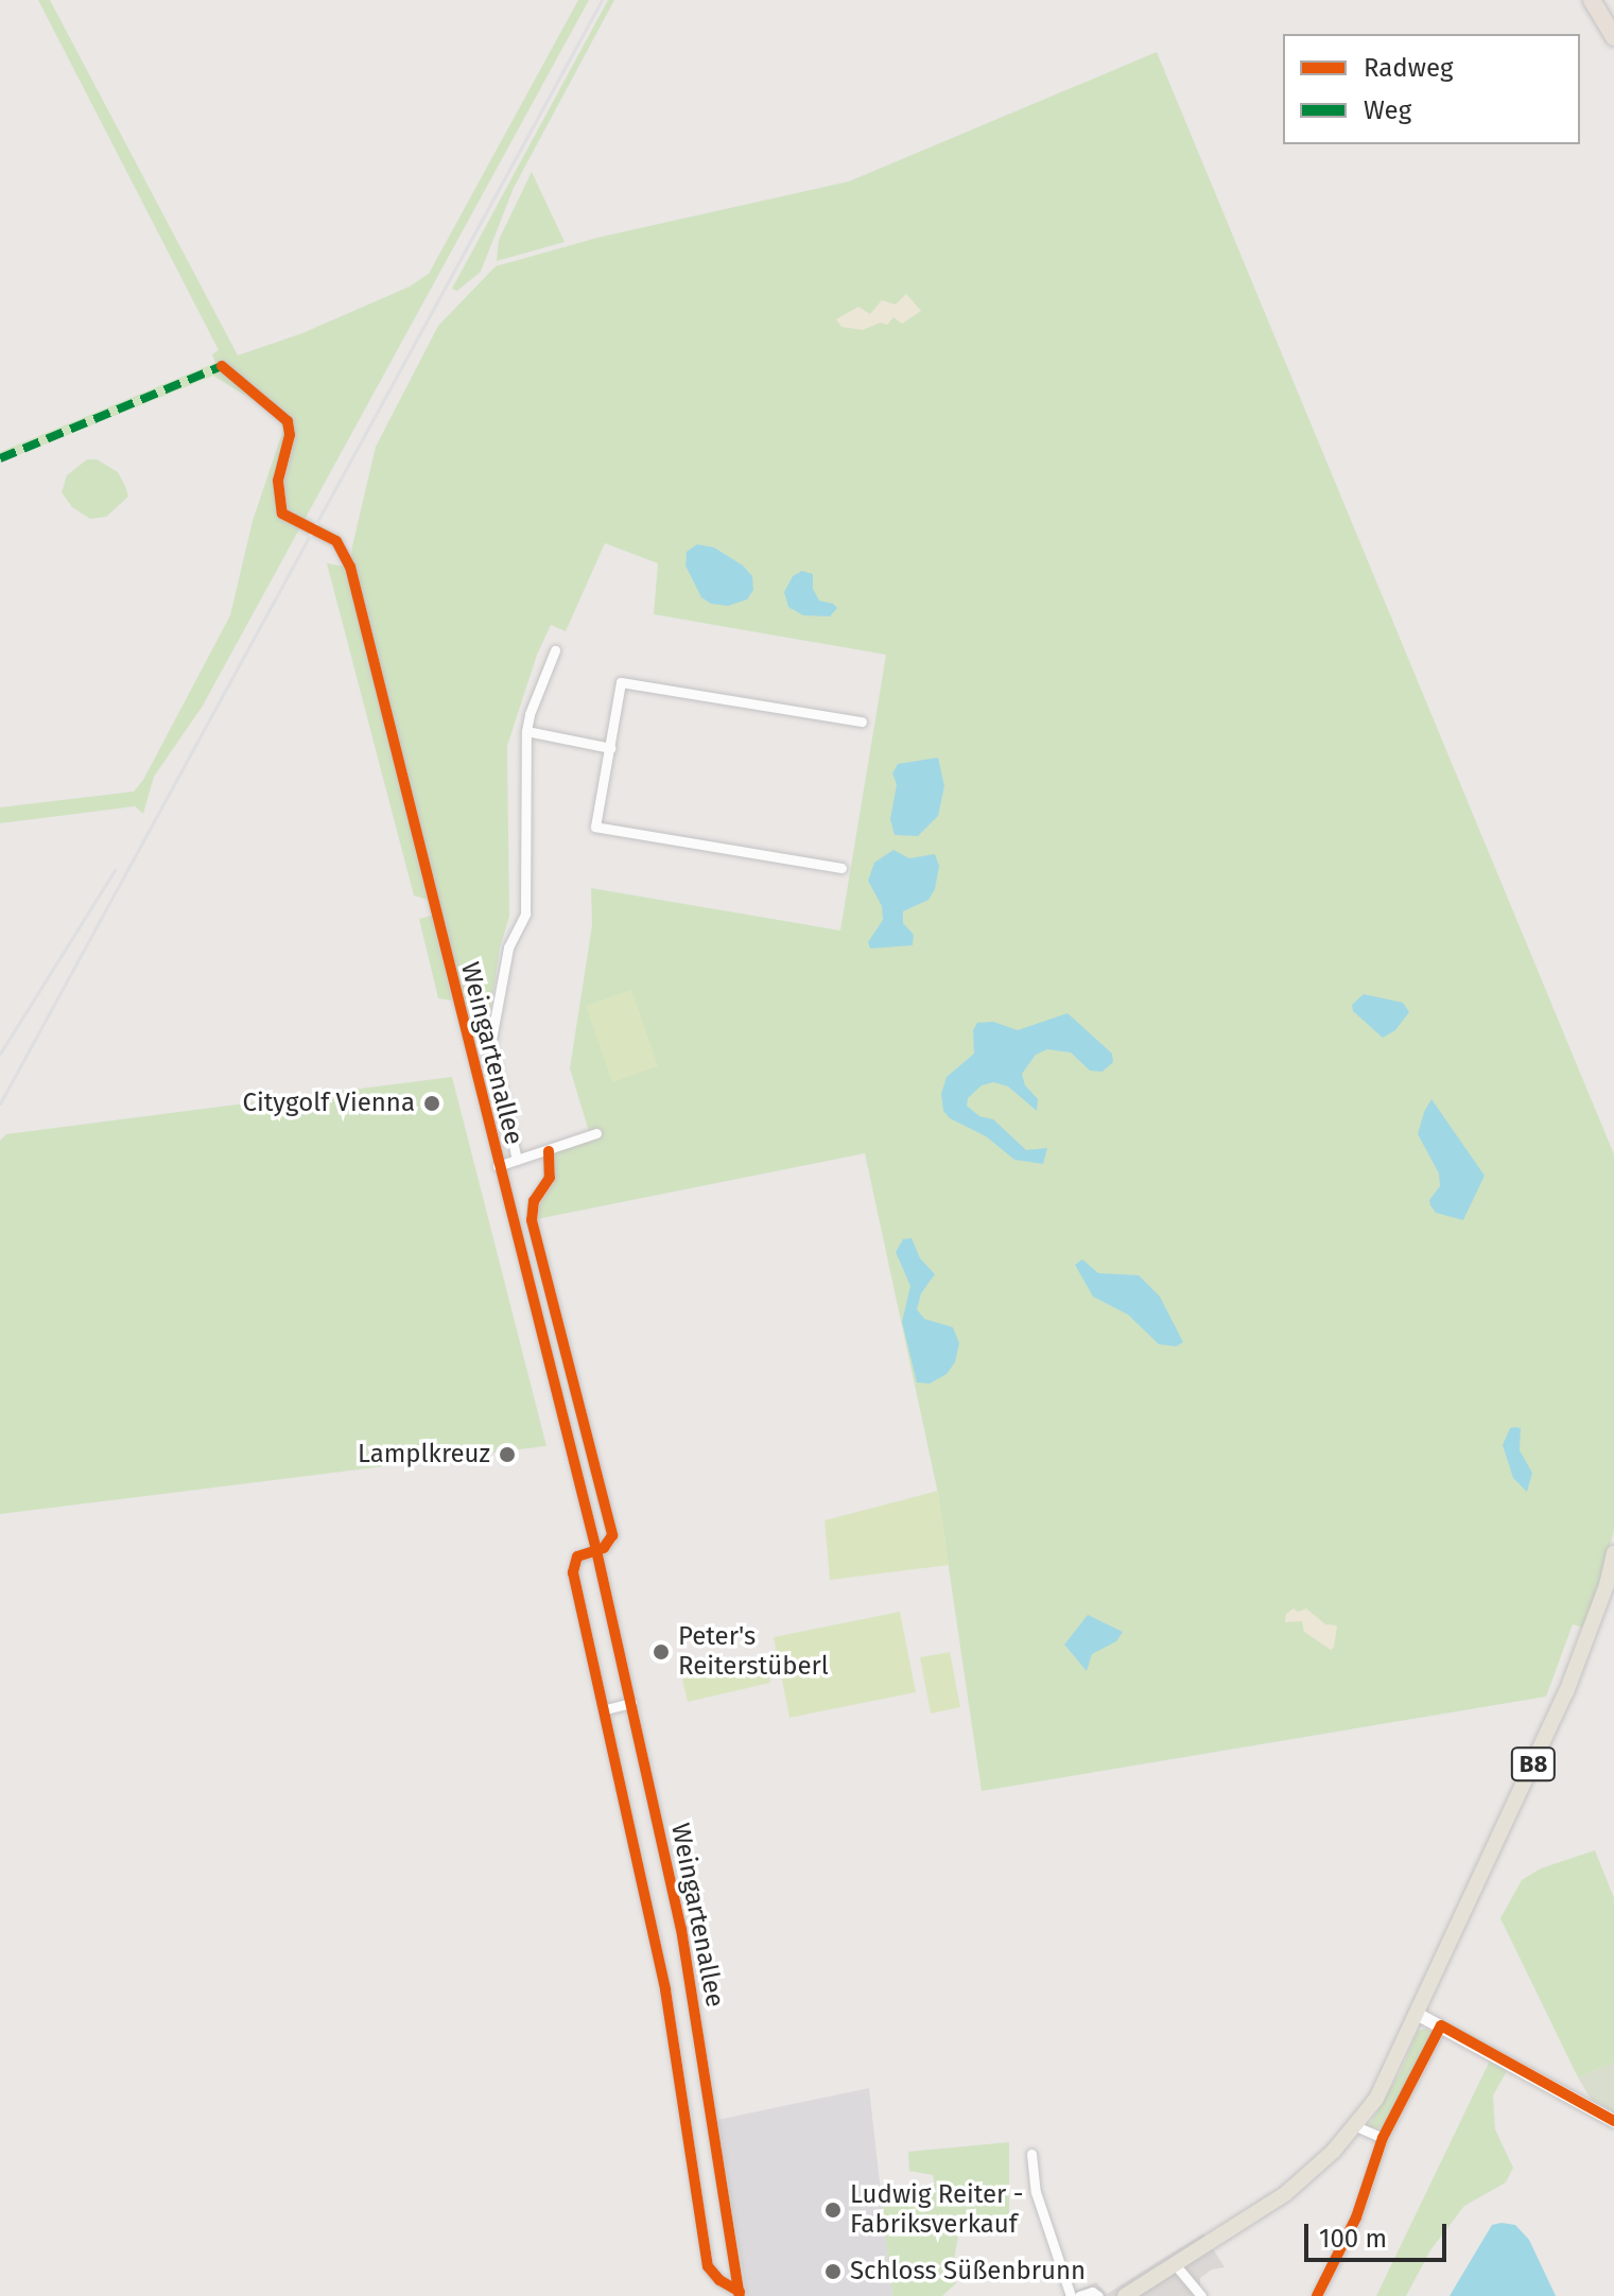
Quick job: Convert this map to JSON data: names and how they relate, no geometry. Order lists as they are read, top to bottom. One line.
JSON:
{"streets":{"main road":["B8"],"street":["Weingartenallee"]},"places":["Citygolf Vienna","Lamplkreuz","Peter's Reiterstüberl","Ludwig Reiter - Fabriksverkauf","Schloss Süßenbrunn"],"legend":["Radweg","Weg"],"scale_bar":"100 m"}
